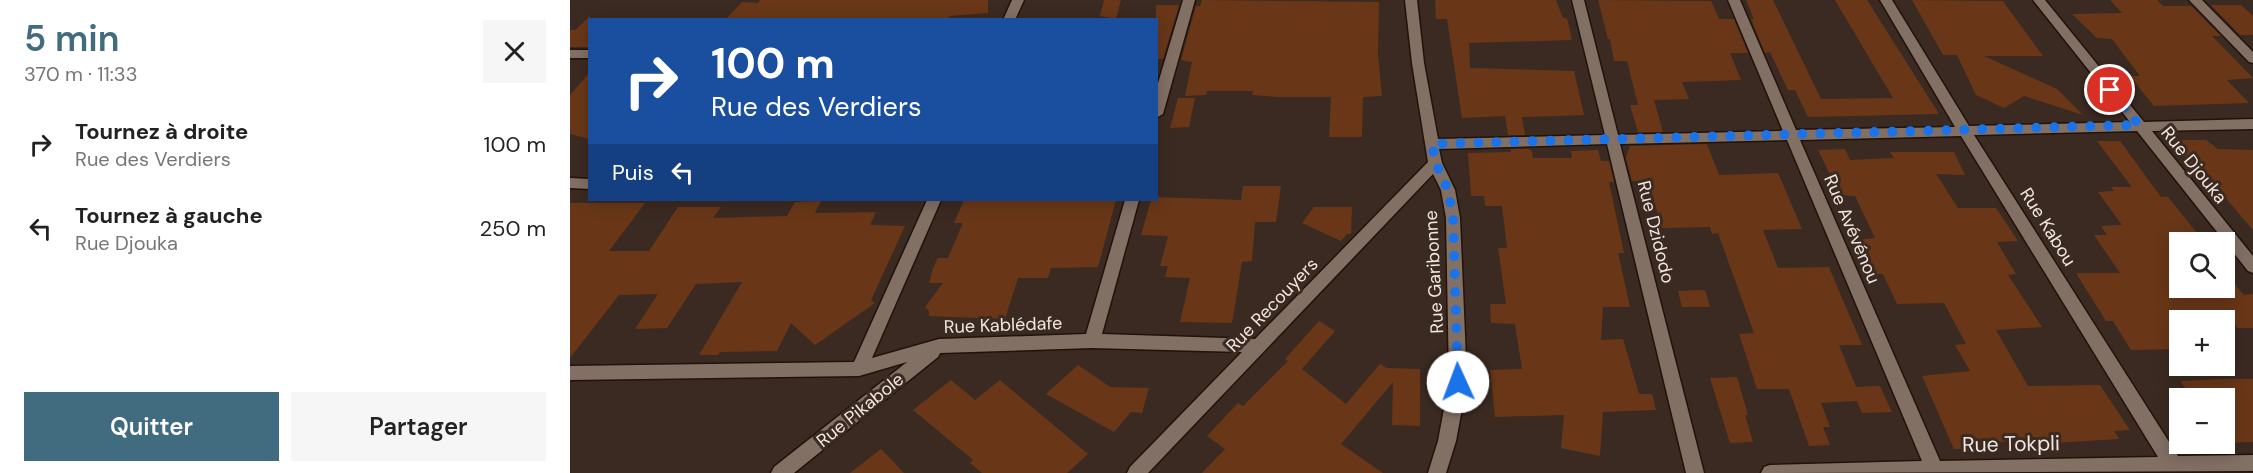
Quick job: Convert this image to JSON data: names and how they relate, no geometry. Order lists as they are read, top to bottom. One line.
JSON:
{"streets":{"street":["Rue Djouka","Rue Kabou","Rue Avévénou","Rue Dzidodo","Rue Garibonne","Rue Recouyers","Rue Kablédafe","Rue Pikabole","Rue Tokpli"]},"crossings":[["Rue Kabou","Rue Tokpli"],["Rue Avévénou","Rue Tokpli"],["Rue Garibonne","Rue Recouyers"],["Rue Recouyers","Rue Kablédafe"],["Rue Kablédafe","Rue Pikabole"]],"page":{"heading":["5 min","370 m · 11:33"],"turn":["100 m","Rue des Verdiers"],"list":[{"name":"Tournez à droite","note":"Rue des Verdiers","value":"100 m"},{"name":"Tournez à gauche","note":"Rue Djouka","value":"250 m"}],"then":"Puis","map_buttons":["+","−"],"buttons":["Quitter","Partager"]}}
